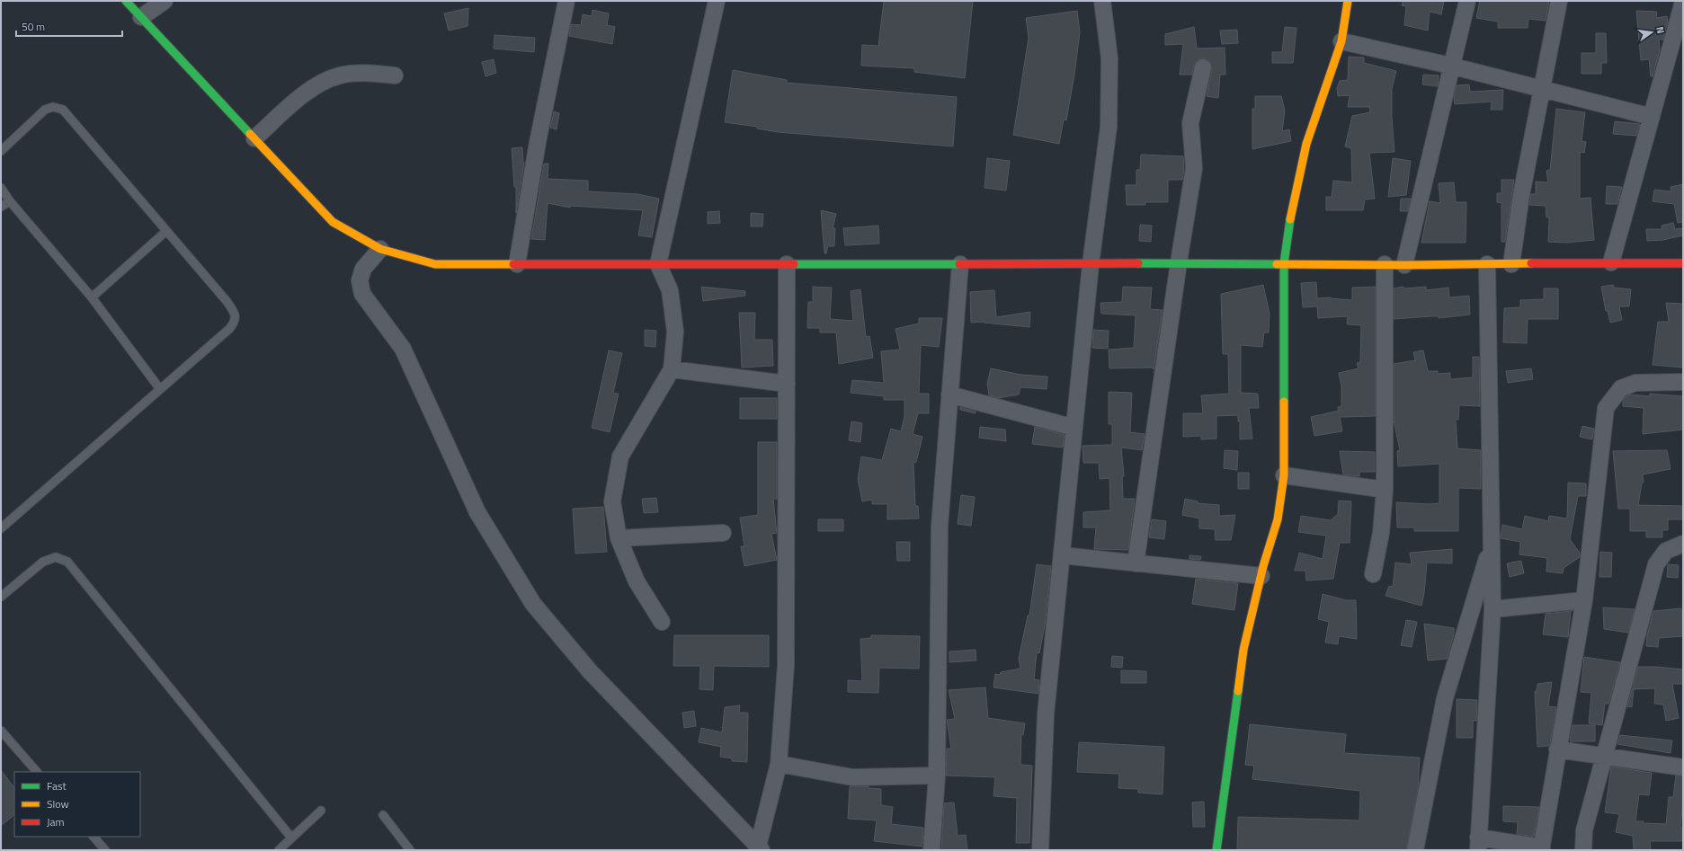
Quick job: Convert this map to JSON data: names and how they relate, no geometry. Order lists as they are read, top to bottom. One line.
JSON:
{"legend":["Fast","Slow","Jam"],"scale_bar":"50 m","north":"right"}
